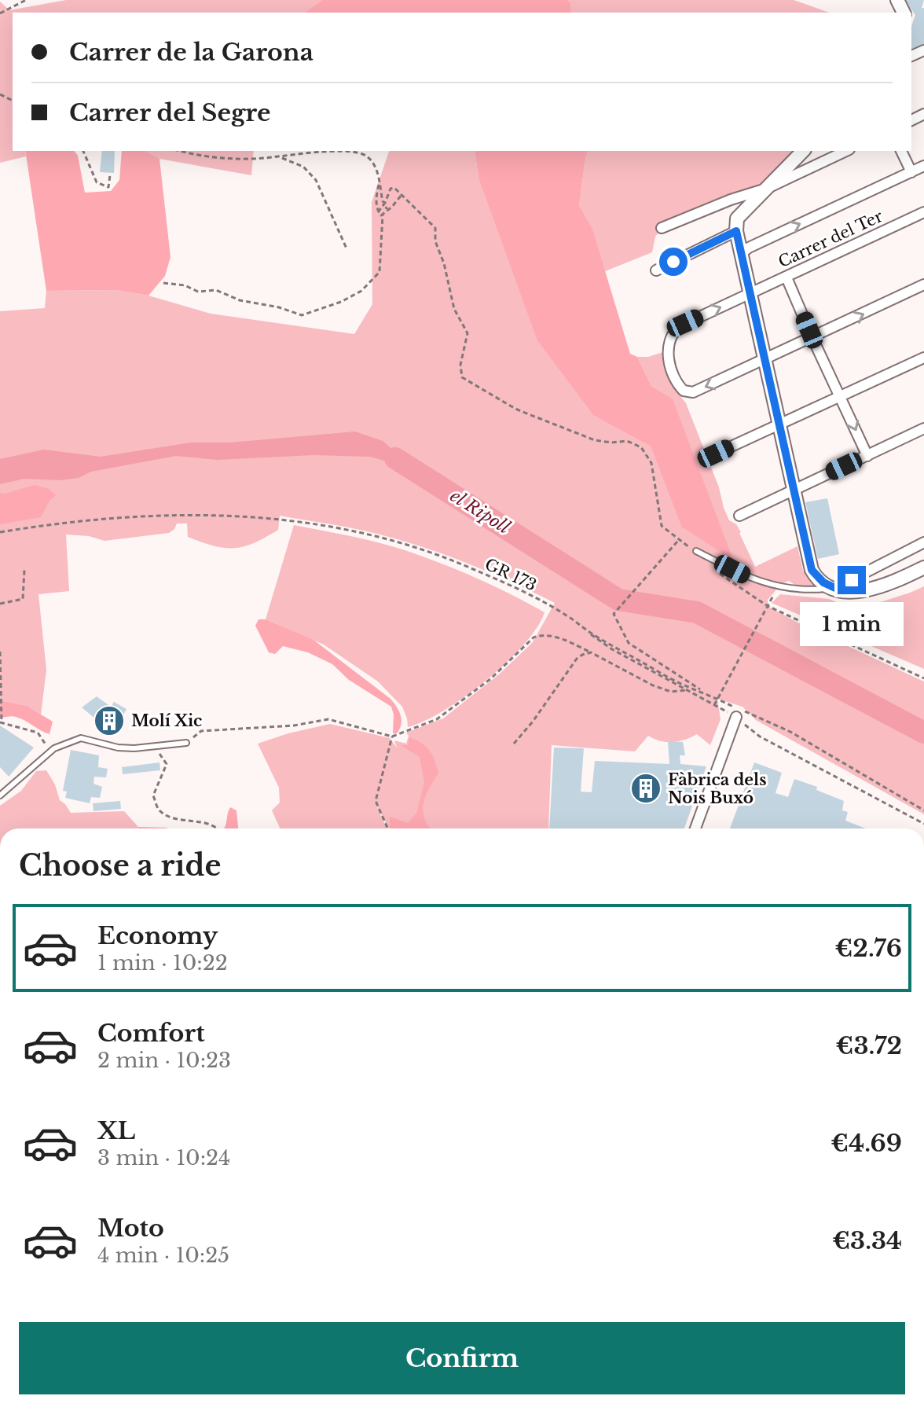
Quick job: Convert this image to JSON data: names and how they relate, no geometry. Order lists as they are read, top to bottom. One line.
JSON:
{"streets":{"street":["Carrer del Ter"],"path":["GR 173"]},"water":["el Ripoll"],"places":{"building":["Molí Xic","Fàbrica dels Nois Buxó"]},"page":{"banner":["Carrer de la Garona","Carrer del Segre"],"bubble":"1 min","heading":"Choose a ride","list":[{"name":"Economy","note":"1 min · 10:22","value":"€2.76"},{"name":"Comfort","note":"2 min · 10:23","value":"€3.72"},{"name":"XL","note":"3 min · 10:24","value":"€4.69"},{"name":"Moto","note":"4 min · 10:25","value":"€3.34"}],"buttons":"Confirm"}}
